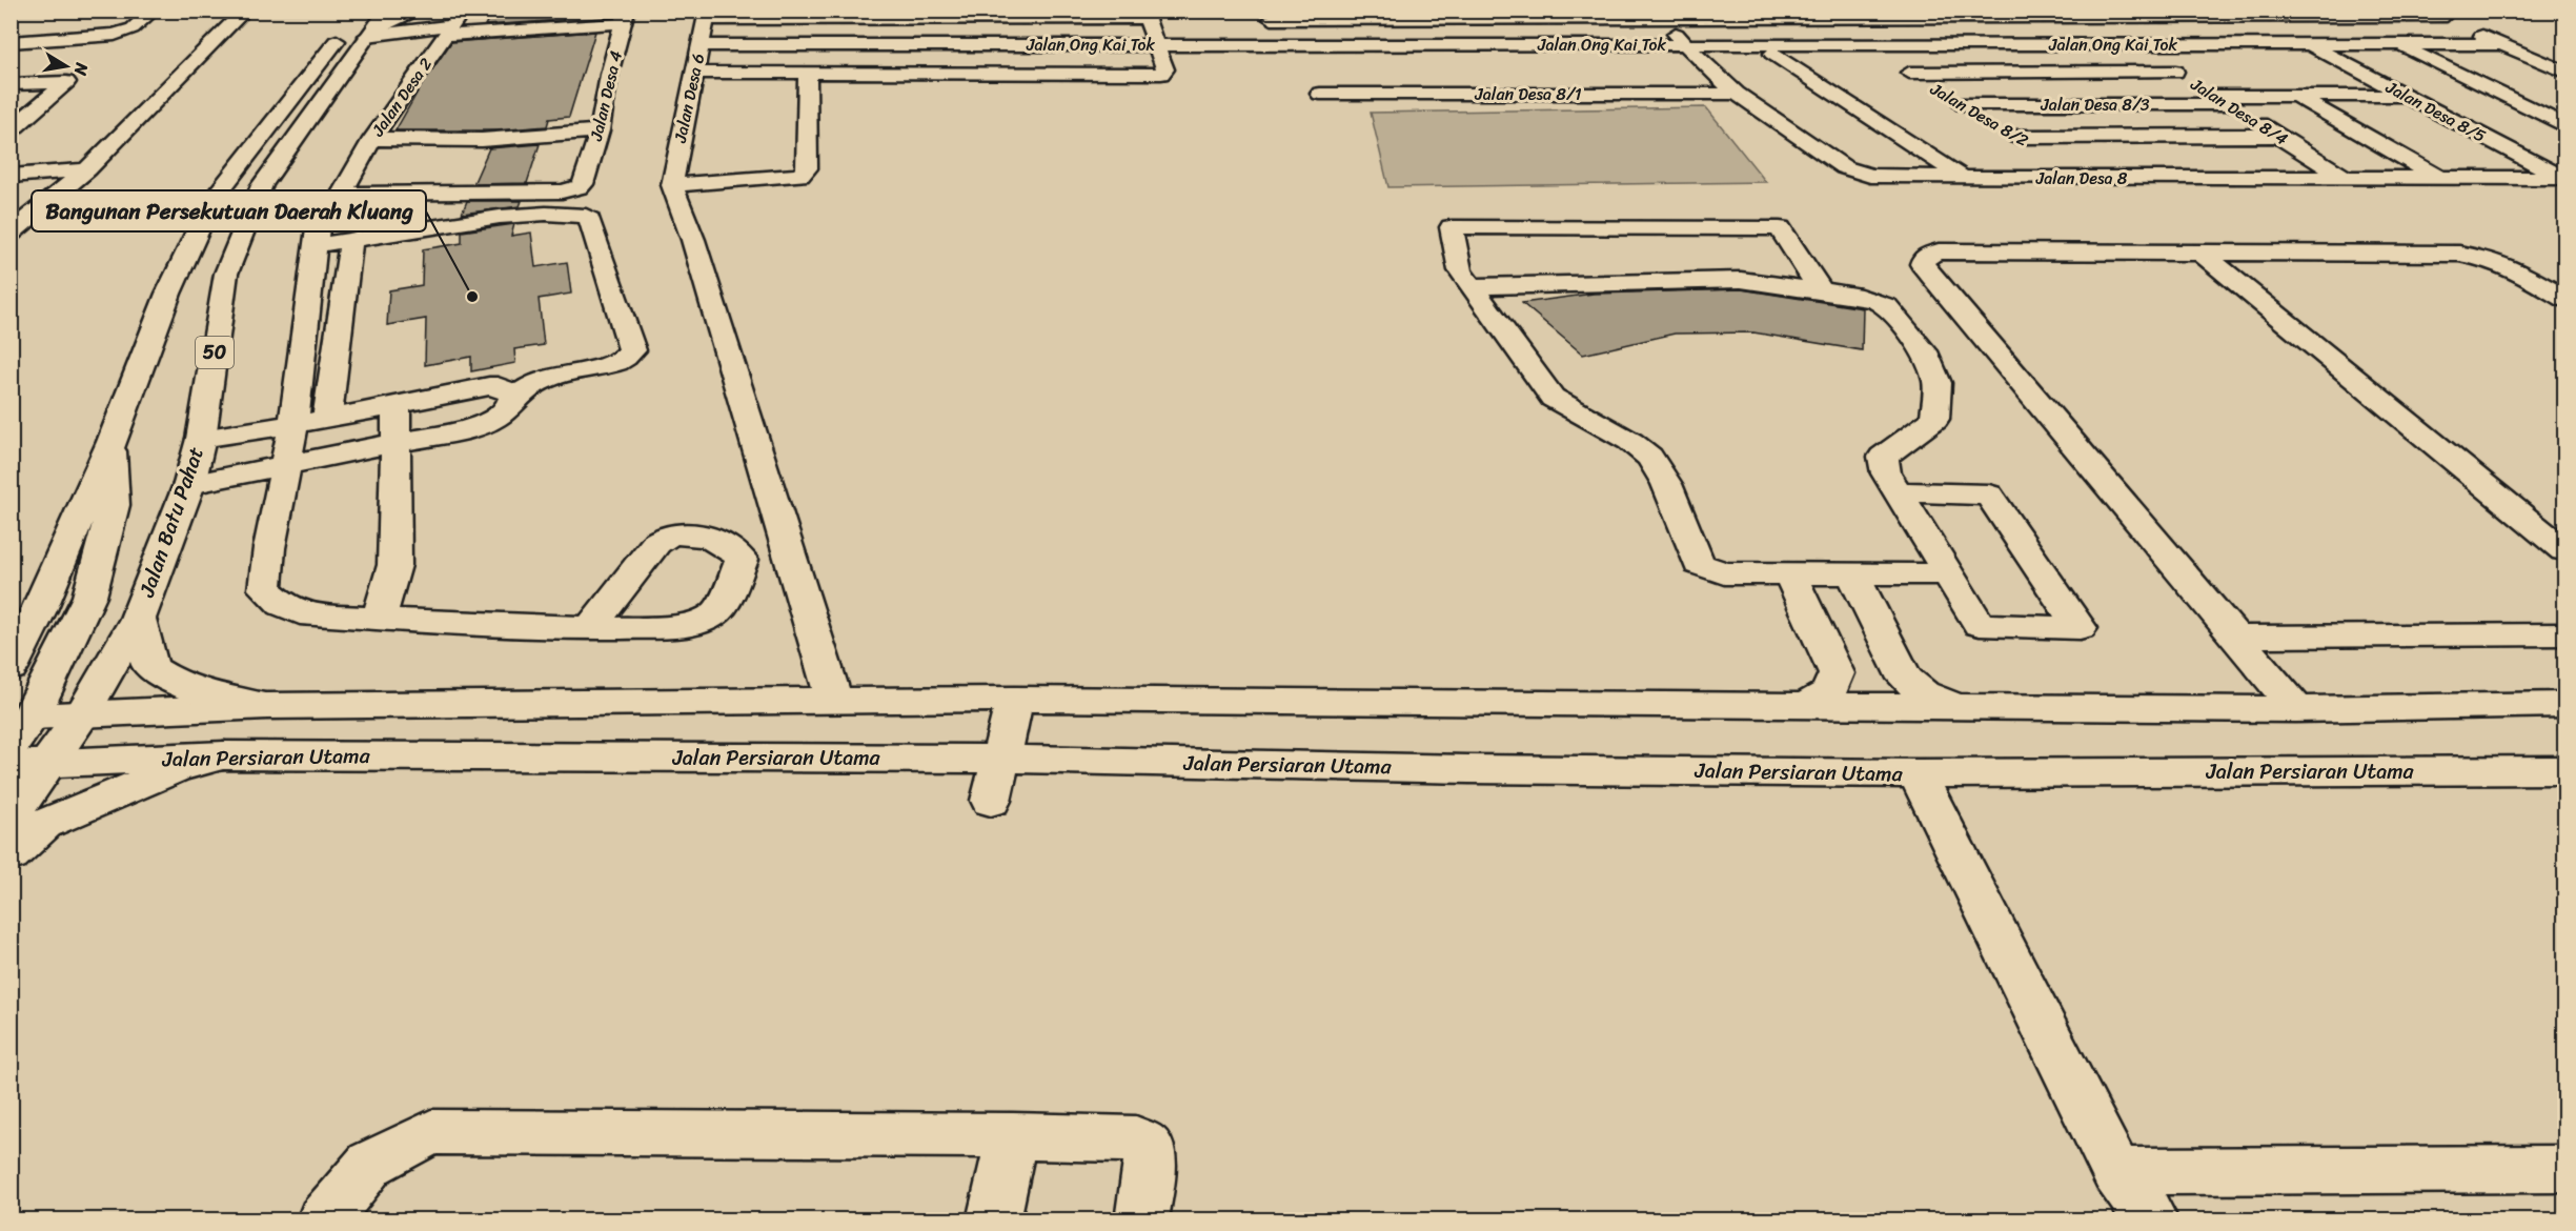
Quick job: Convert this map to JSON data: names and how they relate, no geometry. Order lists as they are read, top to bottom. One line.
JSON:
{"streets":{"main road":["Jalan Ong Kai Tok","Jalan Desa 8/1","Jalan Desa 4","Jalan Desa 2","Jalan Desa 6","Jalan Desa 8/3","Jalan Desa 8/4","Jalan Desa 8/5","Jalan Desa 8/2","Jalan Desa 8","50","Jalan Batu Pahat","Jalan Persiaran Utama"]},"crossings":[["Jalan Ong Kai Tok","Jalan Desa 6"],["Jalan Ong Kai Tok","Jalan Desa 8/4"],["Jalan Ong Kai Tok","Jalan Desa 8/5"],["Jalan Ong Kai Tok","Jalan Desa 8/2"],["Jalan Ong Kai Tok","Jalan Desa 8"],["Jalan Desa 8/1","Jalan Desa 8"],["Jalan Desa 4","Jalan Desa 2"],["Jalan Desa 8/3","Jalan Desa 8/4"],["Jalan Desa 8/3","Jalan Desa 8/2"],["Jalan Desa 8/4","Jalan Desa 8"],["Jalan Desa 8/5","Jalan Desa 8"],["Jalan Desa 8/2","Jalan Desa 8"],["Jalan Batu Pahat","Jalan Persiaran Utama"]],"places":["Bangunan Persekutuan Daerah Kluang"],"north":"right"}
